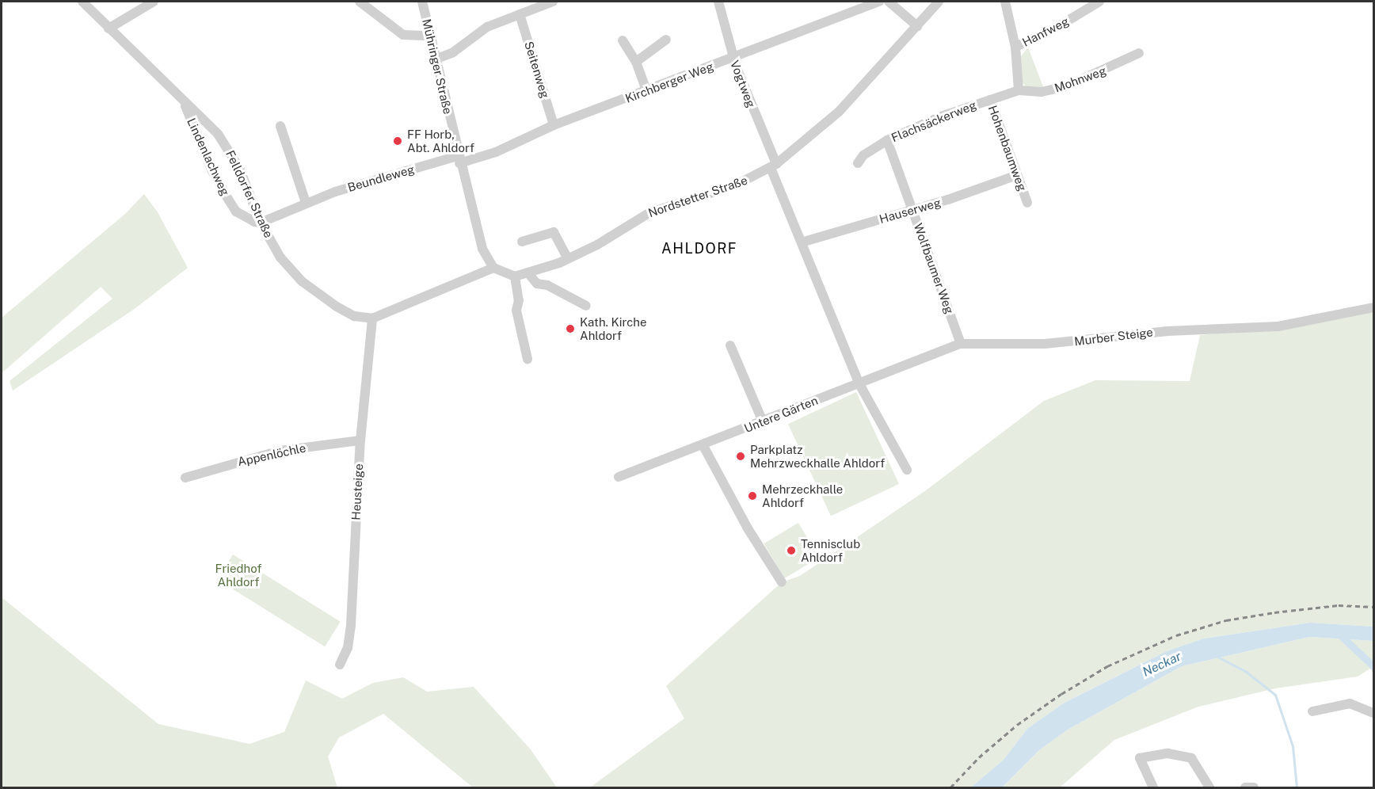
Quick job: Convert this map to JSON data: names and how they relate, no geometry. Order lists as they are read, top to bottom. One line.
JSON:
{"streets":{"street":["Hanfweg","Mühringer Straße","Seitenweg","Mohnweg","Kirchberger Weg","Vogtweg","Flachsäckerweg","Hohenbaumweg","Lindenlachweg","Beundleweg","Felldorfer Straße","Nordstetter Straße","Hauserweg","Wolfbaumer Weg","Murber Steige","Untere Gärten","Appenlöchle","Heusteige"]},"crossings":[["Mühringer Straße","Kirchberger Weg"],["Mühringer Straße","Beundleweg"],["Seitenweg","Kirchberger Weg"],["Mohnweg","Hohenbaumweg"],["Kirchberger Weg","Vogtweg"],["Kirchberger Weg","Beundleweg"],["Vogtweg","Nordstetter Straße"],["Flachsäckerweg","Hohenbaumweg"],["Flachsäckerweg","Wolfbaumer Weg"],["Hohenbaumweg","Hauserweg"],["Lindenlachweg","Beundleweg"],["Lindenlachweg","Felldorfer Straße"],["Beundleweg","Felldorfer Straße"],["Felldorfer Straße","Heusteige"],["Hauserweg","Wolfbaumer Weg"],["Wolfbaumer Weg","Murber Steige"],["Murber Steige","Untere Gärten"],["Appenlöchle","Heusteige"]],"districts":["AHLDORF"],"water":["Neckar"],"parks":["Friedhof Ahldorf"],"places":["FF Horb, Abt. Ahldorf","Kath. Kirche Ahldorf","Parkplatz Mehrzweckhalle Ahldorf","Mehrzeckhalle Ahldorf","Tennisclub Ahldorf"]}
